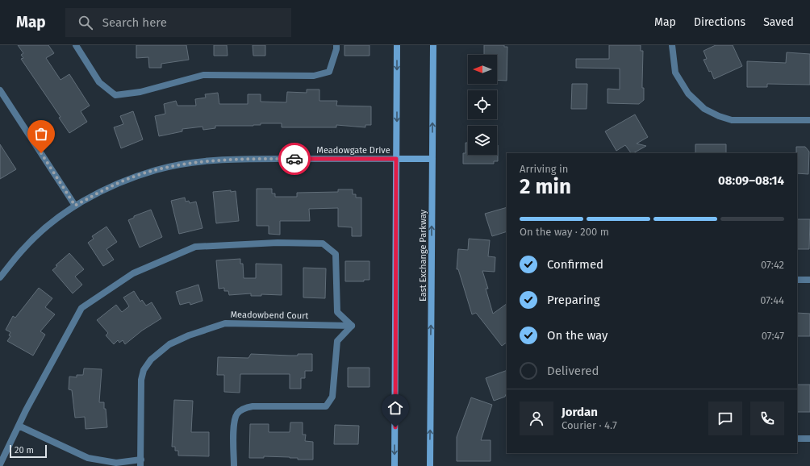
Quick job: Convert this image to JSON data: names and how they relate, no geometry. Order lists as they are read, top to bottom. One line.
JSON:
{"streets":{"main road":["East Exchange Parkway"],"street":["Meadowgate Drive","Meadowbend Court"]},"scale_bar":"20 m","north":"left","page":{"header":"Map","search":"Search here","nav":["Map","Directions","Saved"],"heading":["2 min","Arriving in","08:09–08:14"],"panel":["Jordan","Courier · 4.7"],"bar":"On the way · 200 m","list":[["Confirmed","07:42"],["Preparing","07:44"],["On the way","07:47"],"Delivered"],"scale":"20 m"}}
